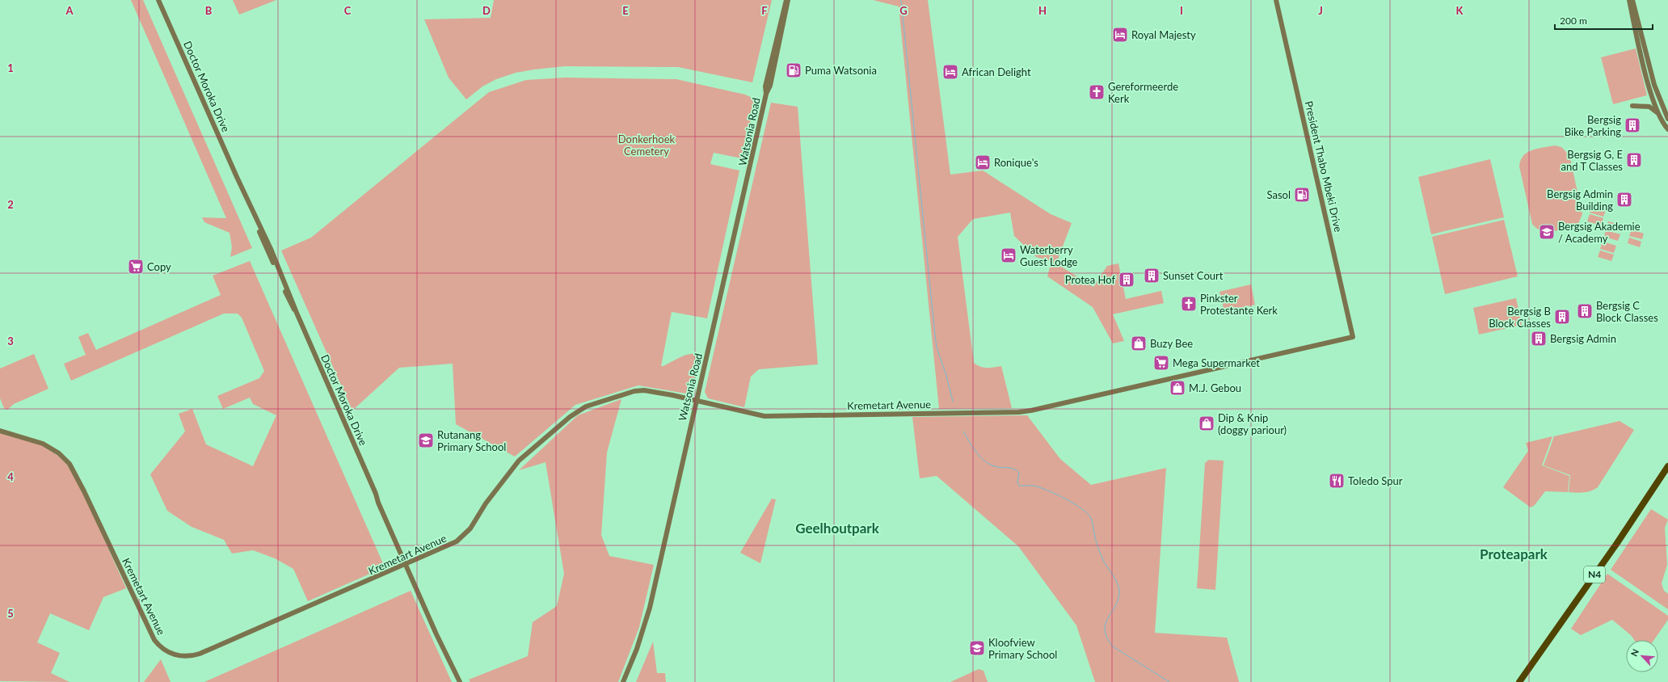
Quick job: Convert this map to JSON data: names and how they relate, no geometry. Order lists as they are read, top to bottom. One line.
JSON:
{"streets":{"highway":["N4"],"street":["Doctor Moroka Drive","Watsonia Road","President Thabo Mbeki Drive","Kremetart Avenue"]},"crossings":[["Doctor Moroka Drive","Kremetart Avenue"],["Watsonia Road","Kremetart Avenue"],["President Thabo Mbeki Drive","Kremetart Avenue"]],"districts":["Geelhoutpark","Proteapark"],"parks":["Donkerhoek Cemetery"],"places":{"hotel":["Royal Majesty","African Delight","Ronique's","Waterberry Guest Lodge"],"fuel station":["Puma Watsonia","Sasol"],"church":["Gereformeerde Kerk","Pinkster Protestante Kerk"],"building":["Bergsig Bike Parking","Bergsig G, E and T Classes","Bergsig Admin Building","Sunset Court","Protea Hof","Bergsig C Block Classes","Bergsig B Block Classes","Bergsig Admin"],"school or university":["Bergsig Akademie / Academy","Rutanang Primary School","Kloofview Primary School"],"supermarket":["Copy","Mega Supermarket"],"shop":["Buzy Bee","M.J. Gebou","Dip & Knip (doggy pariour)"],"restaurant":["Toledo Spur"]},"scale_bar":"200 m","north":"top left","grid":{"columns":["A","B","C","D","E","F","G","H","I","J","K"],"rows":["1","2","3","4","5"]}}
